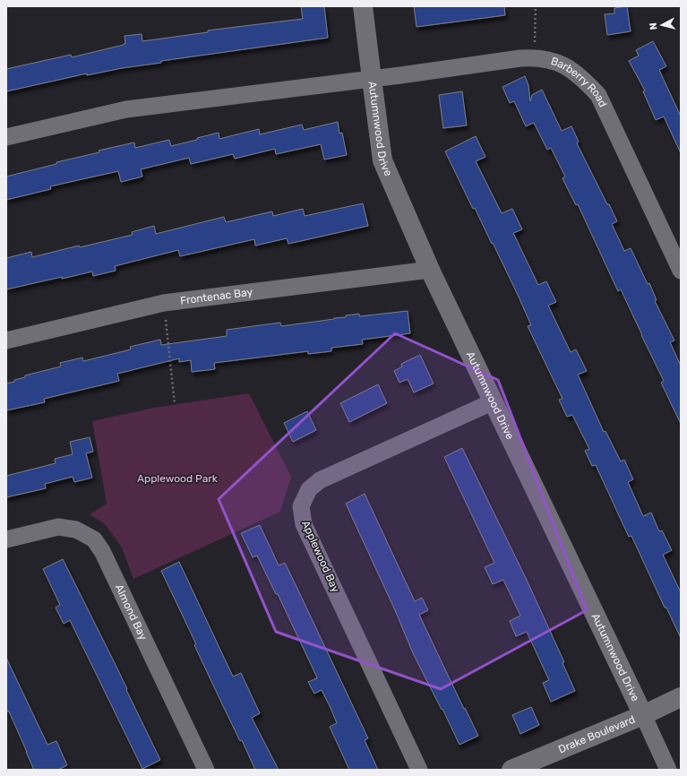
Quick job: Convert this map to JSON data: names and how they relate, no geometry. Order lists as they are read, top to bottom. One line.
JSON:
{"streets":{"street":["Barberry Road","Autumnwood Drive","Frontenac Bay","Applewood Bay","Almond Bay","Drake Boulevard"]},"crossings":[["Barberry Road","Autumnwood Drive"],["Autumnwood Drive","Frontenac Bay"],["Autumnwood Drive","Applewood Bay"],["Autumnwood Drive","Drake Boulevard"]],"parks":["Applewood Park"],"north":"left"}
